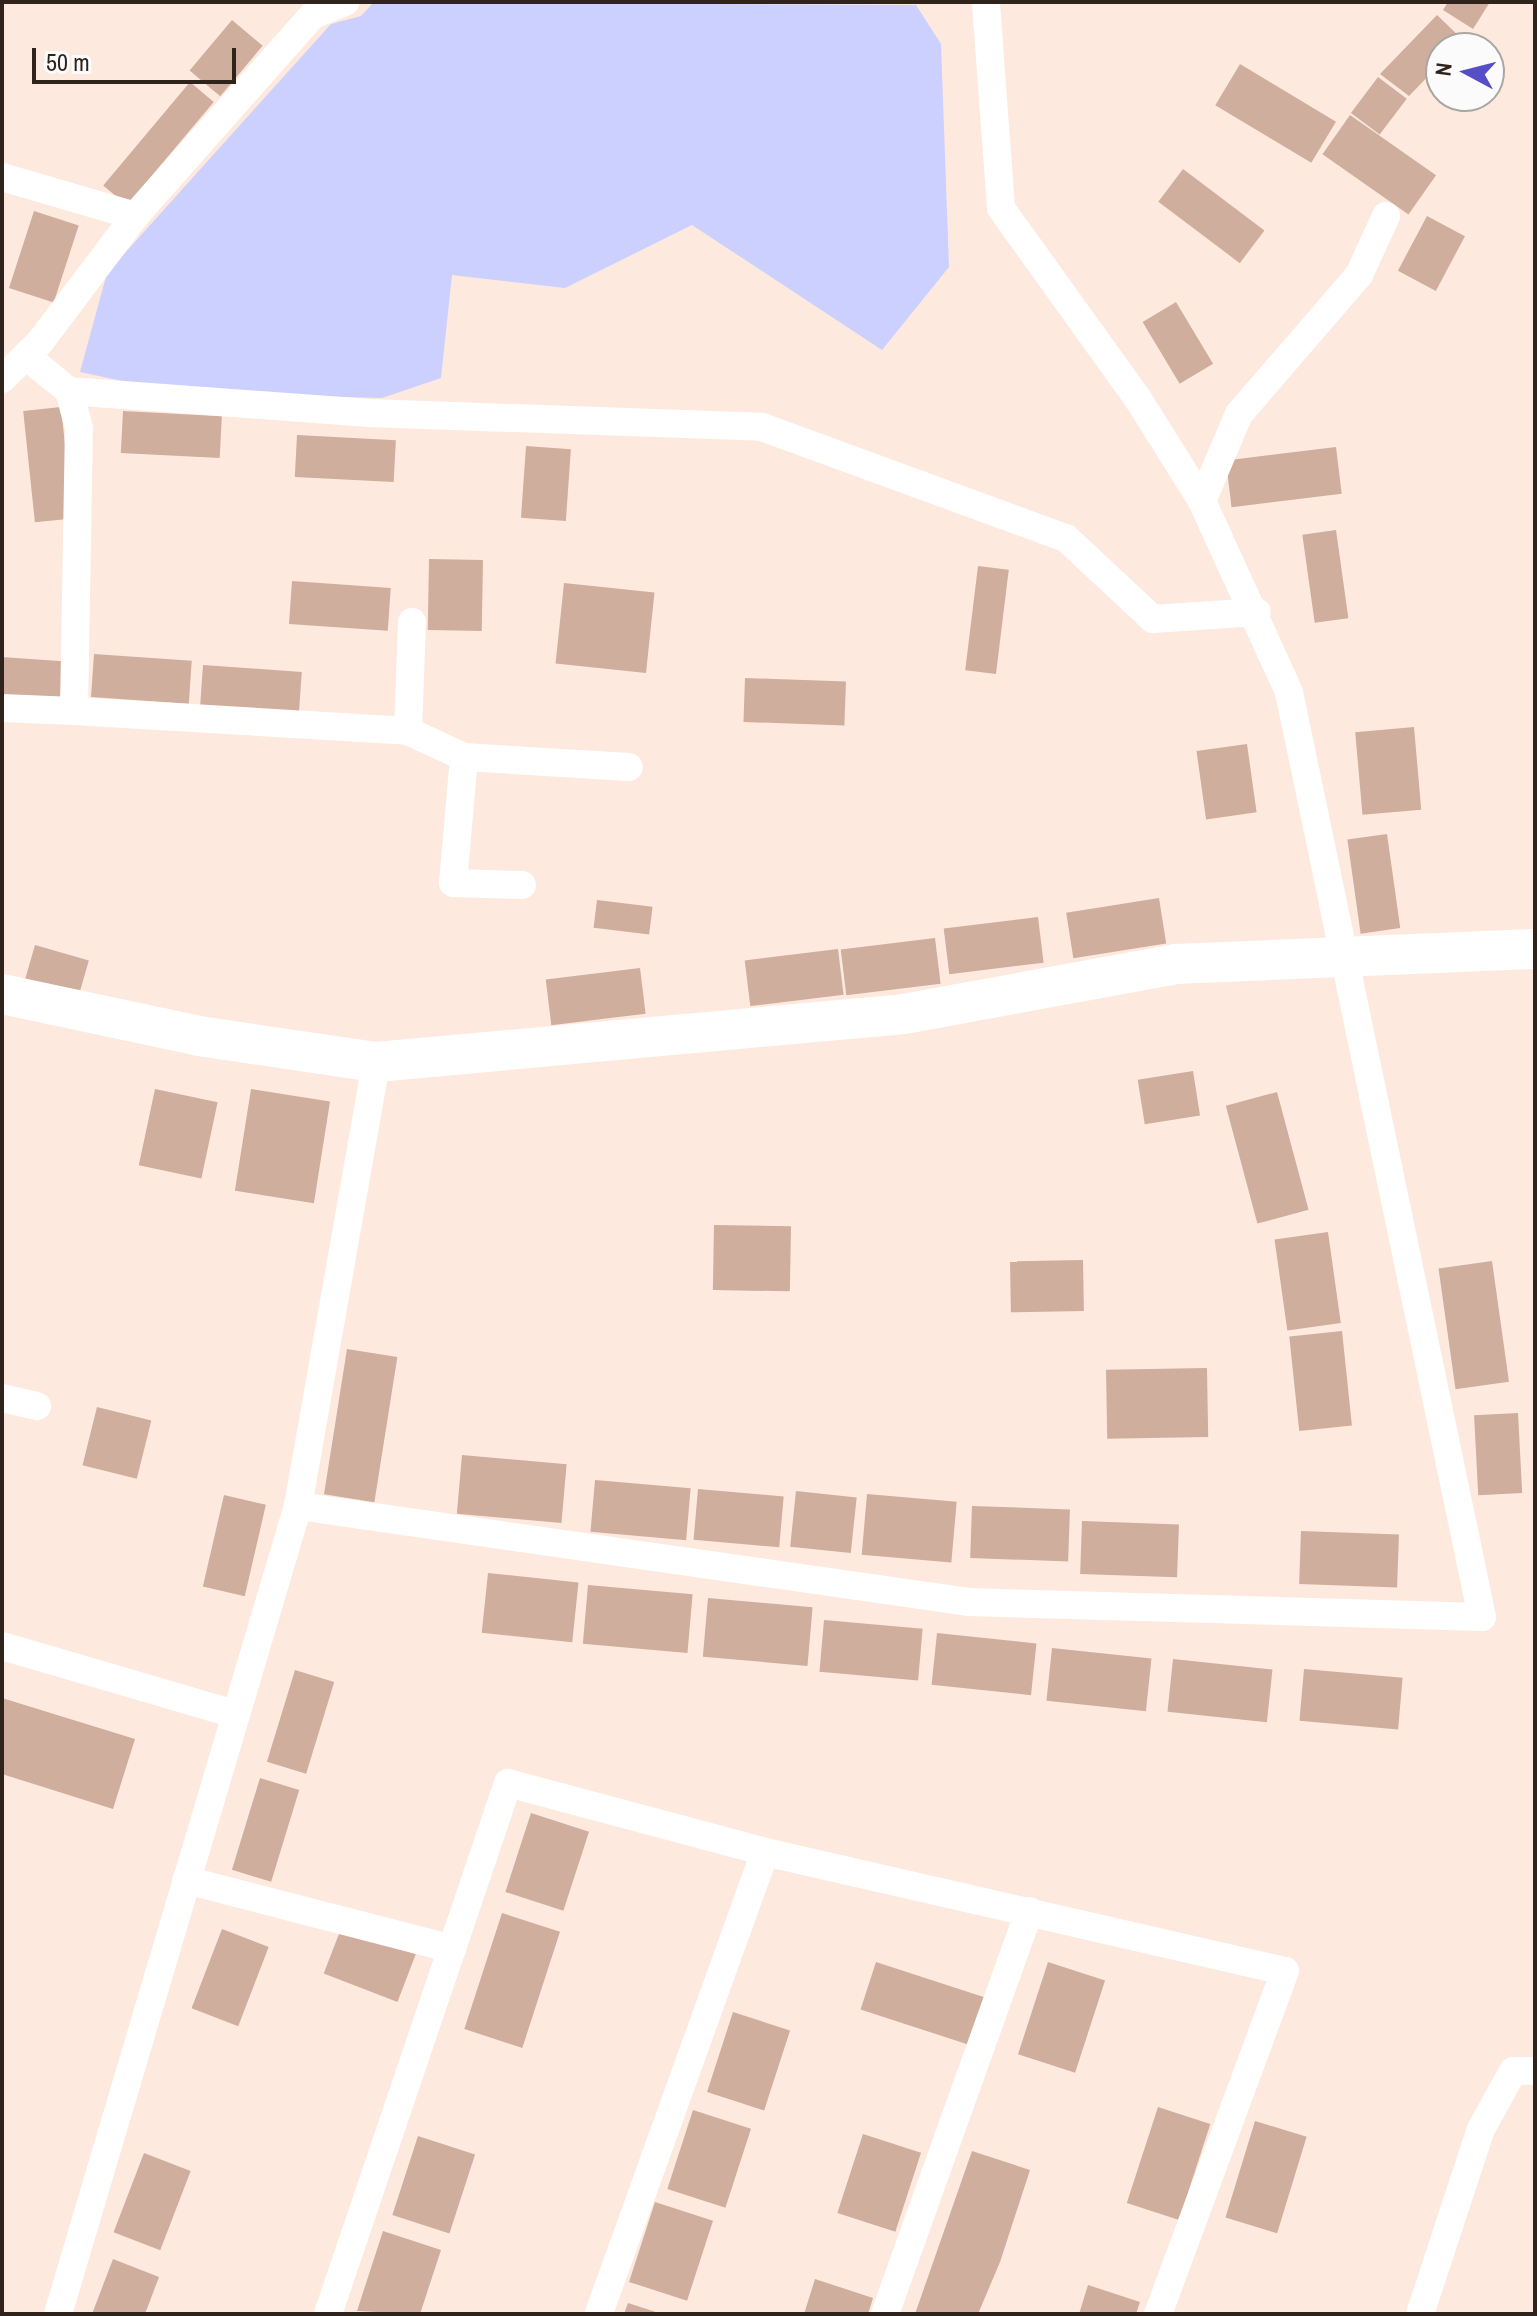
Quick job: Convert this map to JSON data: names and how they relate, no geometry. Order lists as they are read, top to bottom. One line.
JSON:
{"scale_bar":"50 m","north":"left"}
